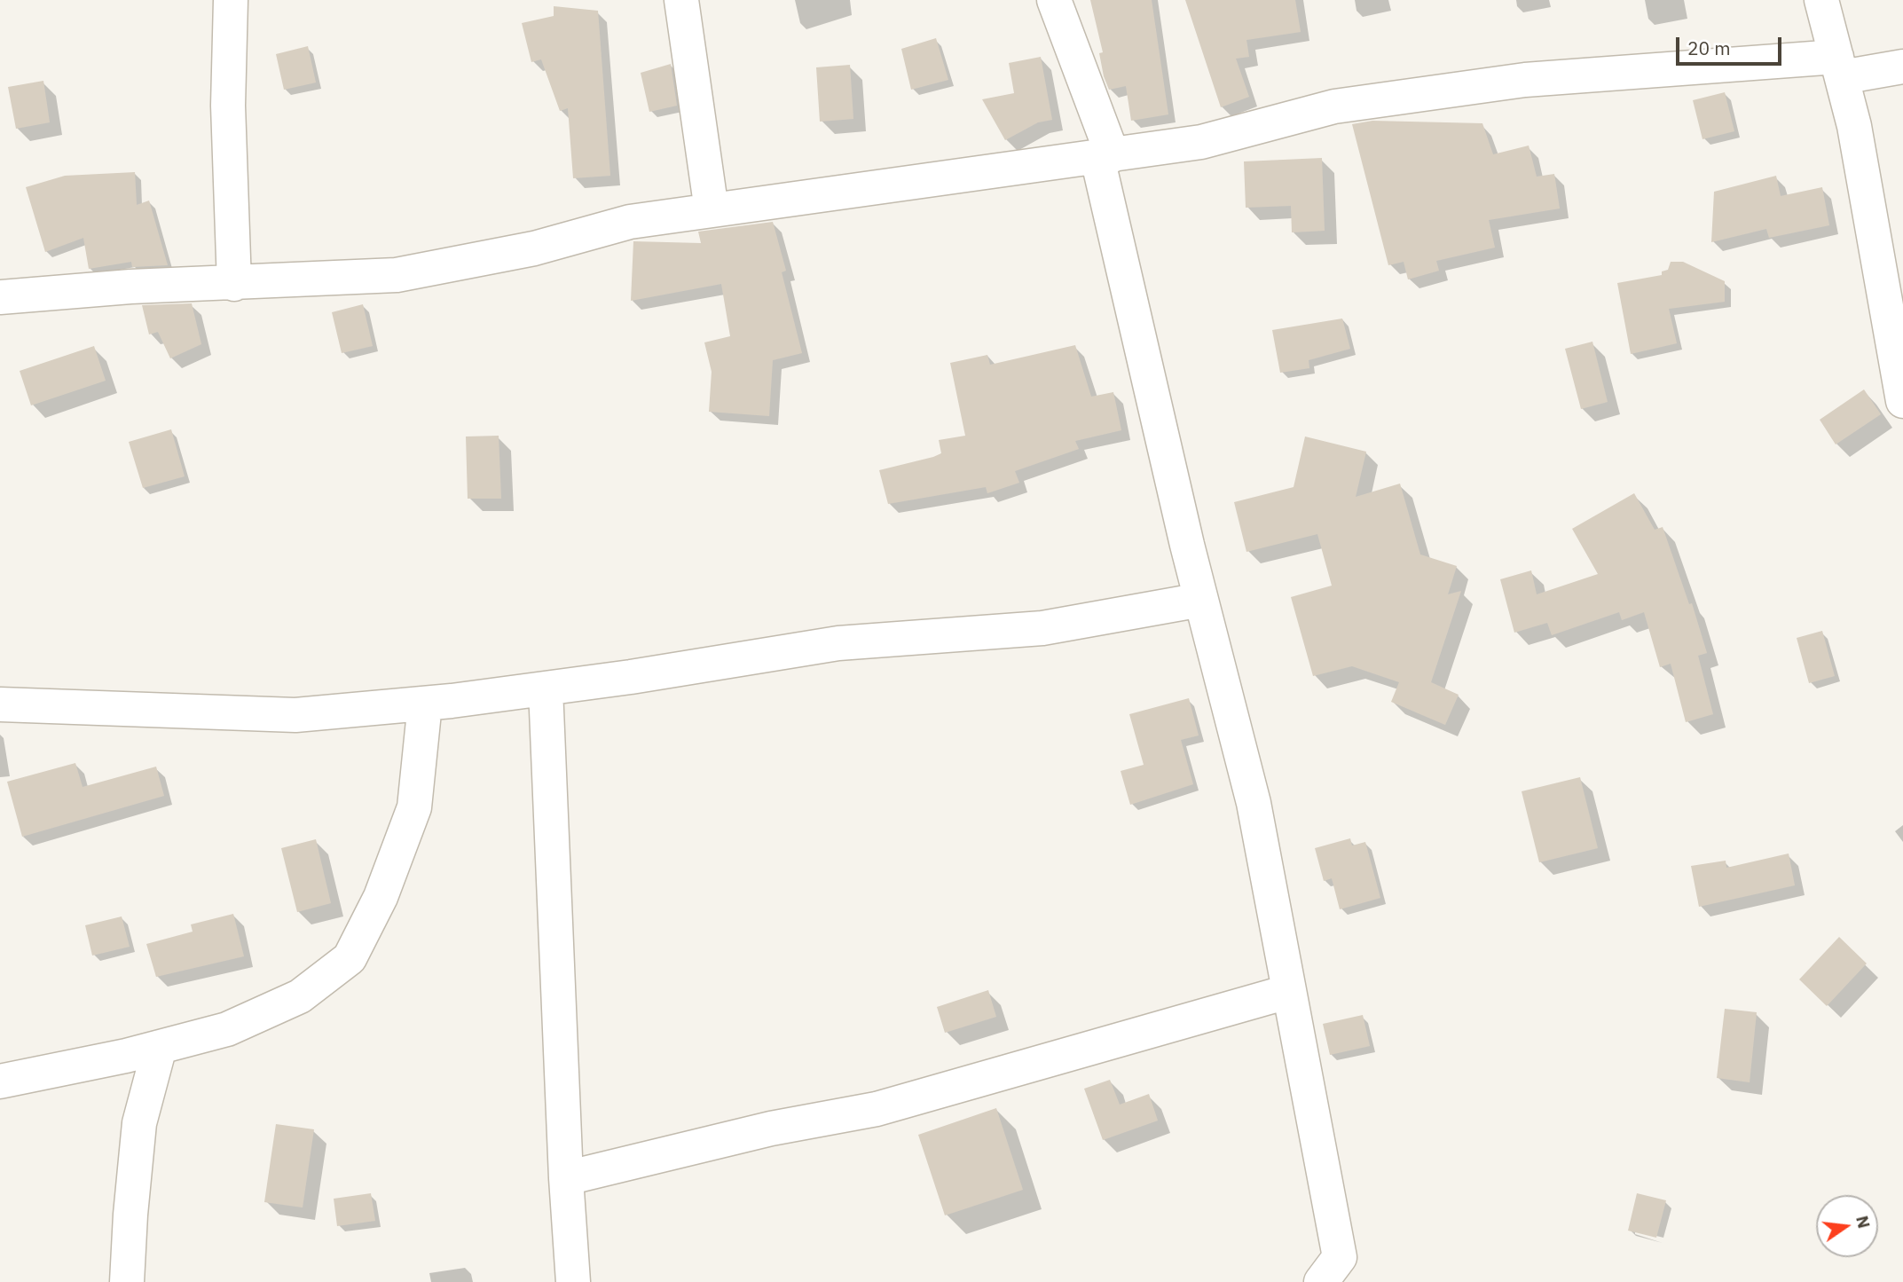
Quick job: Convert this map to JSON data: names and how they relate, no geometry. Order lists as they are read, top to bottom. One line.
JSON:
{"scale_bar":"20 m","north":"right"}
